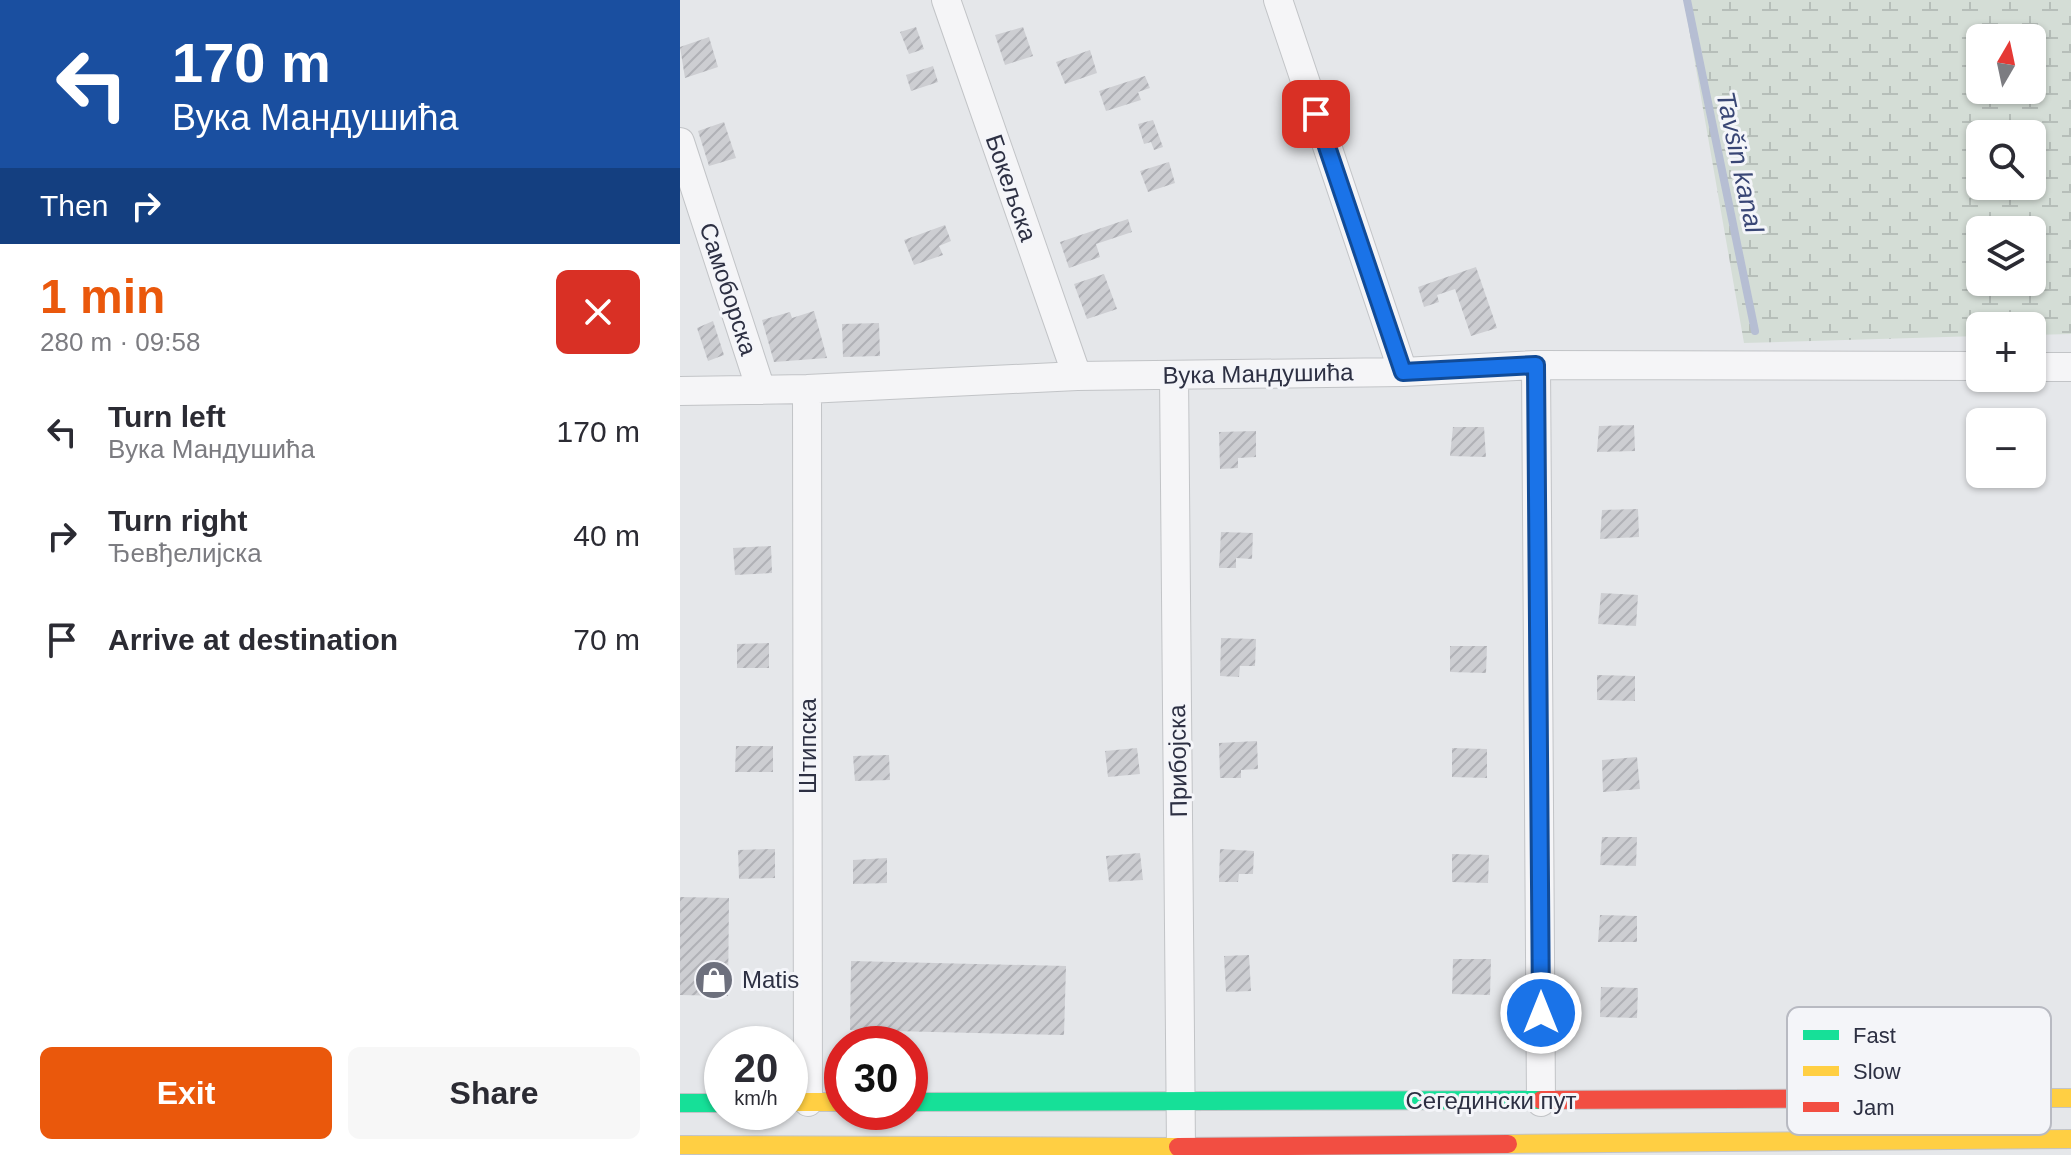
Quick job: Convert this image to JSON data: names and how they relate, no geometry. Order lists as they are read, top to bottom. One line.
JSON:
{"streets":{"main road":["Сегедински пут"],"street":["Бокељска","Самоборска","Вука Мандушића","Штипска","Прибојска"]},"crossings":[["Бокељска","Вука Мандушића"],["Самоборска","Вука Мандушића"],["Вука Мандушића","Штипска"],["Вука Мандушића","Прибојска"],["Прибојска","Сегедински пут"]],"water":["Tavšin kanal"],"places":{"shop":["Matis"]},"legend":["Fast","Slow","Jam"],"north":"top","page":{"turn":["170 m","Вука Мандушића"],"map_buttons":["+","−"],"then":"Then","heading":["1 min","280 m · 09:58"],"list":[{"name":"Turn left","note":"Вука Мандушића","value":"170 m"},{"name":"Turn right","note":"Ђевђелијска","value":"40 m"},{"name":"Arrive at destination","value":"70 m"}],"speed":"20 km/h","limit":"30","buttons":["Exit","Share"]}}
